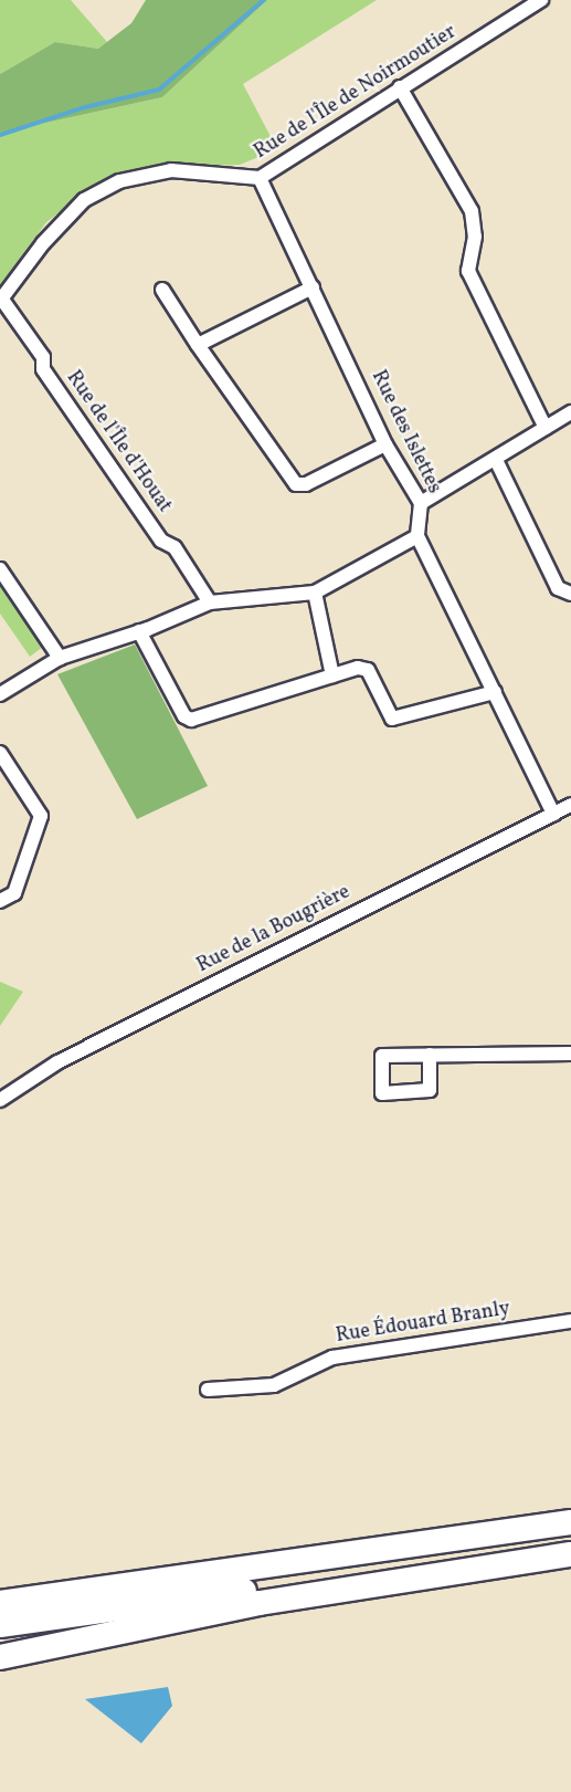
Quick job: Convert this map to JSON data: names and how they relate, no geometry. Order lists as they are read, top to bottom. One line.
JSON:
{"streets":{"street":["Rue de l'Île de Noirmoutier","Rue des Islettes","Rue de l'Île d'Houat","Rue de la Bougrière","Rue Édouard Branly"]},"crossings":[["Rue de l'Île de Noirmoutier","Rue des Islettes"]]}
